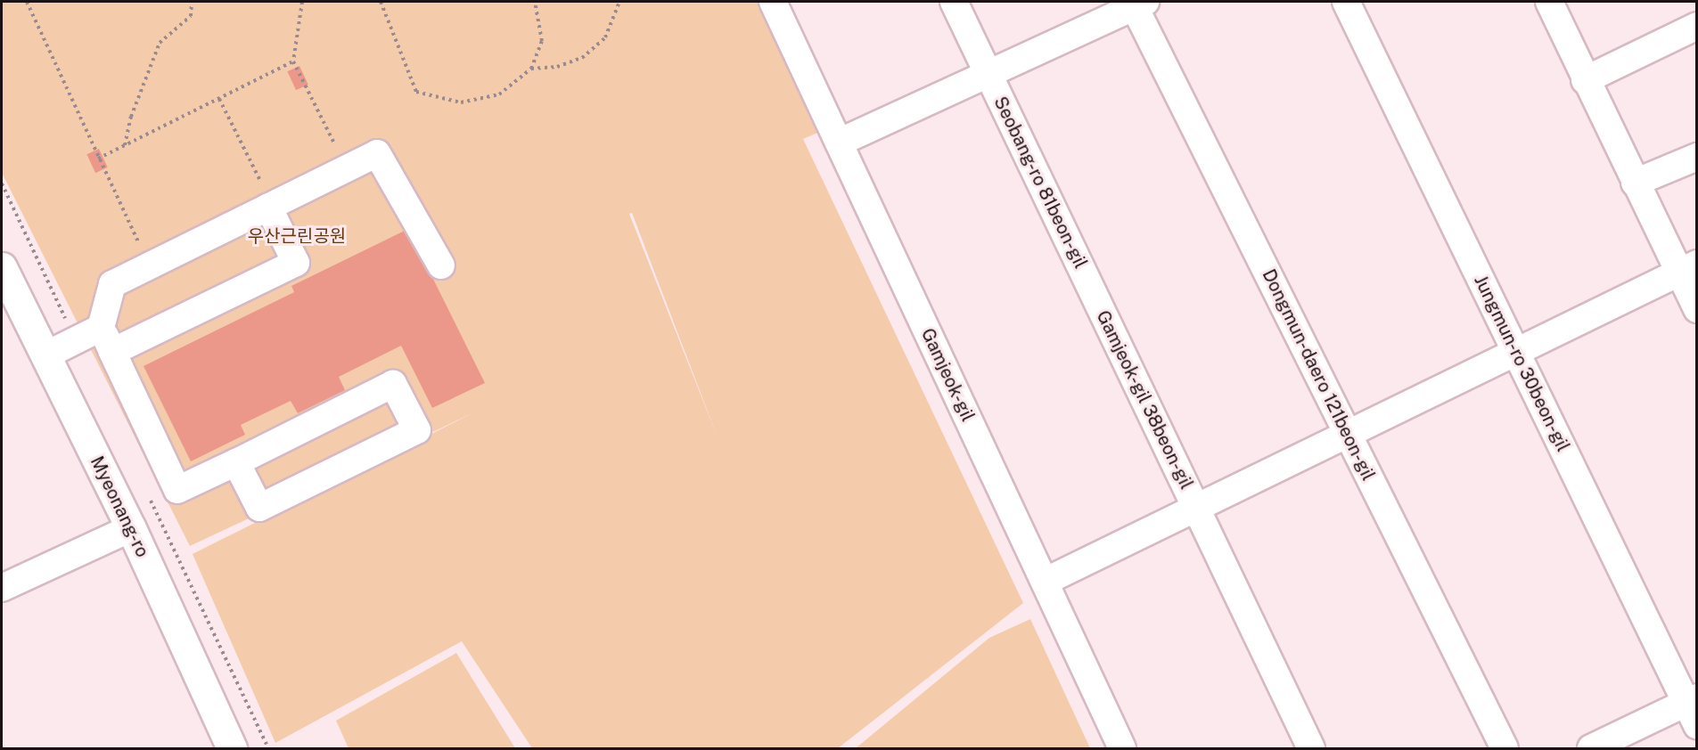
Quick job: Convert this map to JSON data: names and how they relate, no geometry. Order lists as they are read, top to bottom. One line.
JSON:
{"streets":{"main road":["Myeonang-ro"],"street":["Seobang-ro 81beon-gil","Jungmun-ro 30beon-gil","Gamjeok-gil","Dongmun-daero 121beon-gil","Gamjeok-gil 38beon-gil"]},"crossings":[["Seobang-ro 81beon-gil","Gamjeok-gil"],["Seobang-ro 81beon-gil","Dongmun-daero 121beon-gil"],["Seobang-ro 81beon-gil","Gamjeok-gil 38beon-gil"],["Jungmun-ro 30beon-gil","Gamjeok-gil 38beon-gil"],["Gamjeok-gil","Gamjeok-gil 38beon-gil"],["Dongmun-daero 121beon-gil","Gamjeok-gil 38beon-gil"]],"parks":["우산근린공원"]}
